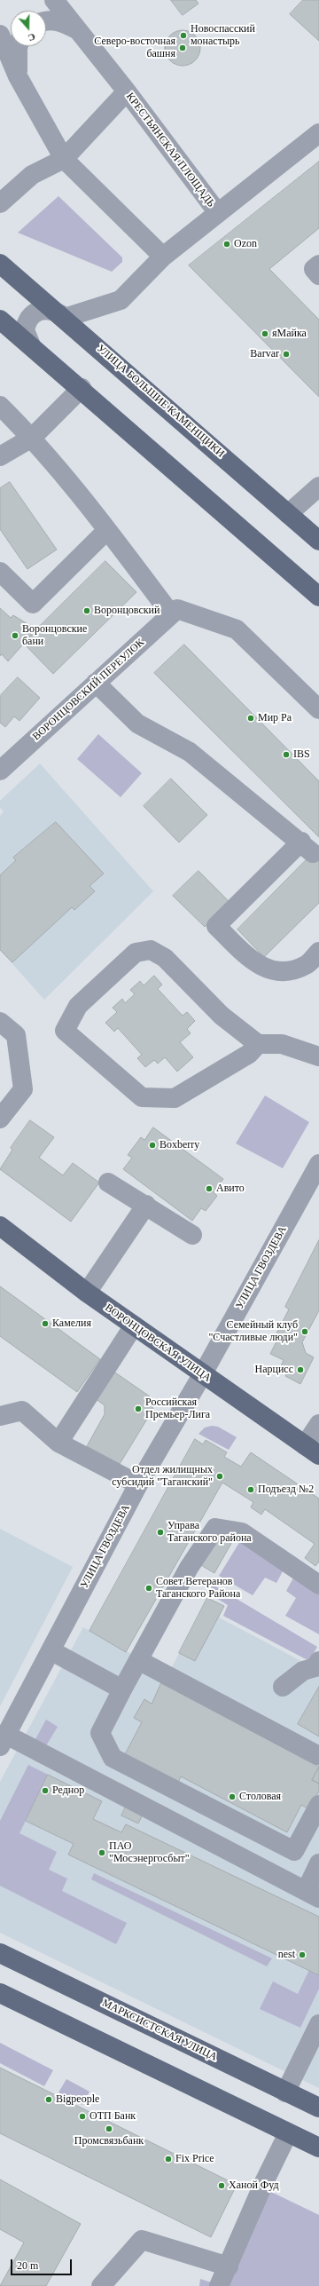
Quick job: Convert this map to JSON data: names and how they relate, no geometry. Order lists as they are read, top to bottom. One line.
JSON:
{"streets":{"main road":["УЛИЦА БОЛЬШИЕ КАМЕНЩИКИ","ВОРОНЦОВСКАЯ УЛИЦА","МАРКСИСТСКАЯ УЛИЦА"],"street":["КРЕСТЬЯНСКАЯ ПЛОЩАДЬ","ВОРОНЦОВСКИЙ ПЕРЕУЛОК","УЛИЦА ГВОЗДЕВА"]},"crossings":[["КРЕСТЬЯНСКАЯ ПЛОЩАДЬ","УЛИЦА БОЛЬШИЕ КАМЕНЩИКИ"],["УЛИЦА ГВОЗДЕВА","ВОРОНЦОВСКАЯ УЛИЦА"]],"places":["Новоспасский монастырь","Северо-восточная башня","Ozon","яМайка","Barvar","Воронцовский","Воронцовские бани","Мир Ра","IBS","Boxberry","Авито","Камелия","Семейный клуб \"Счастливые люди\"","Нарцисс","Российская Премьер-Лига","Отдел жилищных субсидий \"Таганский\"","Подъезд №2","Управа Таганского района","Совет Ветеранов Таганского Района","Реднор","Столовая","ПАО \"Мосэнергосбыт\"","nest","Bigpeople","ОТП Банк","Промсвязьбанк","Fix Price","Ханой Фуд"],"scale_bar":"20 m","north":"bottom"}
